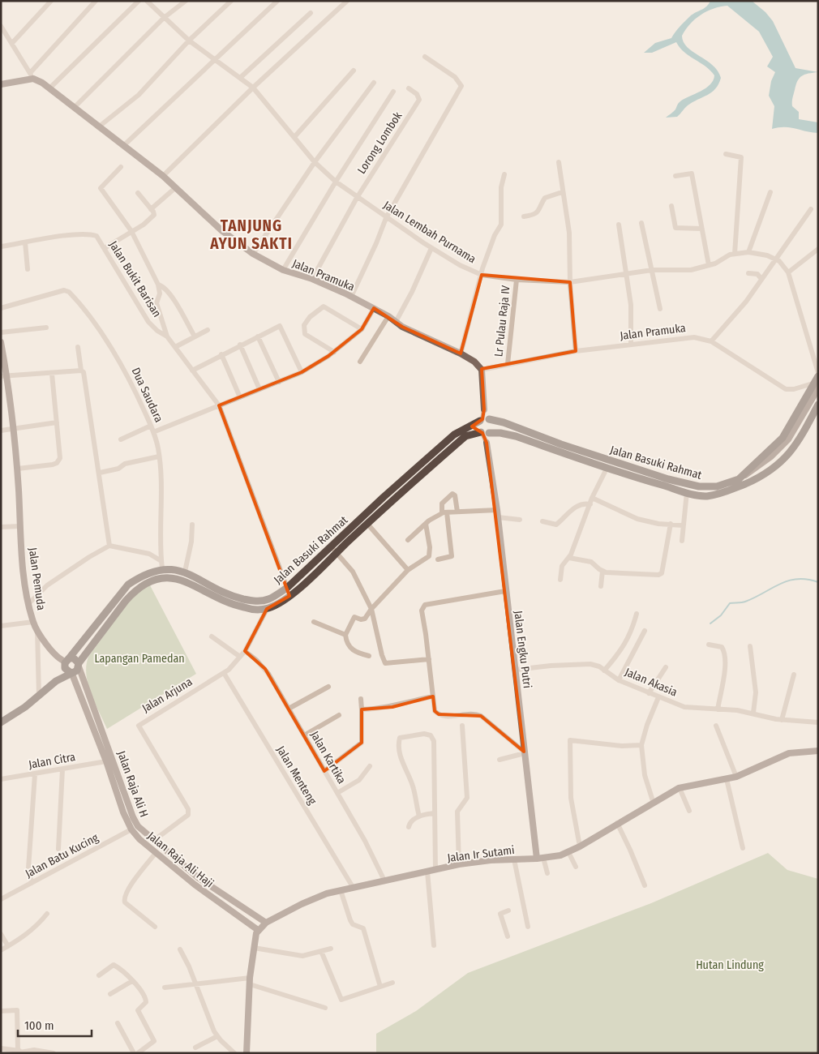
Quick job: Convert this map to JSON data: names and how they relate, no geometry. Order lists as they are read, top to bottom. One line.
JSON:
{"streets":{"highway":["Jalan Basuki Rahmat"],"main road":["Jalan Pramuka","Jalan Pemuda","Jalan Engku Putri","Jalan Raja Ali H","Jalan Ir Sutami","Jalan Raja Ali Haji"],"street":["Lorong Lombok","Jalan Lembah Purnama","Jalan Bukit Barisan","Lr Pulau Raja IV","Dua Saudara","Jalan Akasia","Jalan Arjuna","Jalan Kartika","Jalan Citra","Jalan Menteng","Jalan Batu Kucing"]},"crossings":[["Lorong Lombok","Jalan Lembah Purnama"],["Lorong Lombok","Jalan Pramuka"],["Jalan Lembah Purnama","Lr Pulau Raja IV"],["Jalan Pramuka","Lr Pulau Raja IV"],["Jalan Pramuka","Jalan Basuki Rahmat"],["Jalan Bukit Barisan","Jalan Basuki Rahmat"],["Dua Saudara","Jalan Basuki Rahmat"],["Jalan Basuki Rahmat","Jalan Pemuda"],["Jalan Basuki Rahmat","Jalan Arjuna"],["Jalan Basuki Rahmat","Jalan Raja Ali H"],["Jalan Basuki Rahmat","Jalan Raja Ali Haji"],["Jalan Pemuda","Jalan Raja Ali H"],["Jalan Pemuda","Jalan Raja Ali Haji"],["Jalan Engku Putri","Jalan Akasia"],["Jalan Engku Putri","Jalan Ir Sutami"],["Jalan Arjuna","Jalan Kartika"],["Jalan Arjuna","Jalan Menteng"],["Jalan Arjuna","Jalan Raja Ali H"],["Jalan Kartika","Jalan Ir Sutami"],["Jalan Citra","Jalan Raja Ali Haji"],["Jalan Menteng","Jalan Ir Sutami"],["Jalan Raja Ali H","Jalan Ir Sutami"],["Jalan Raja Ali H","Jalan Raja Ali Haji"],["Jalan Ir Sutami","Jalan Raja Ali Haji"],["Jalan Batu Kucing","Jalan Raja Ali Haji"]],"districts":["TANJUNG AYUN SAKTI"],"parks":["Lapangan Pamedan","Hutan Lindung"],"scale_bar":"100 m"}
